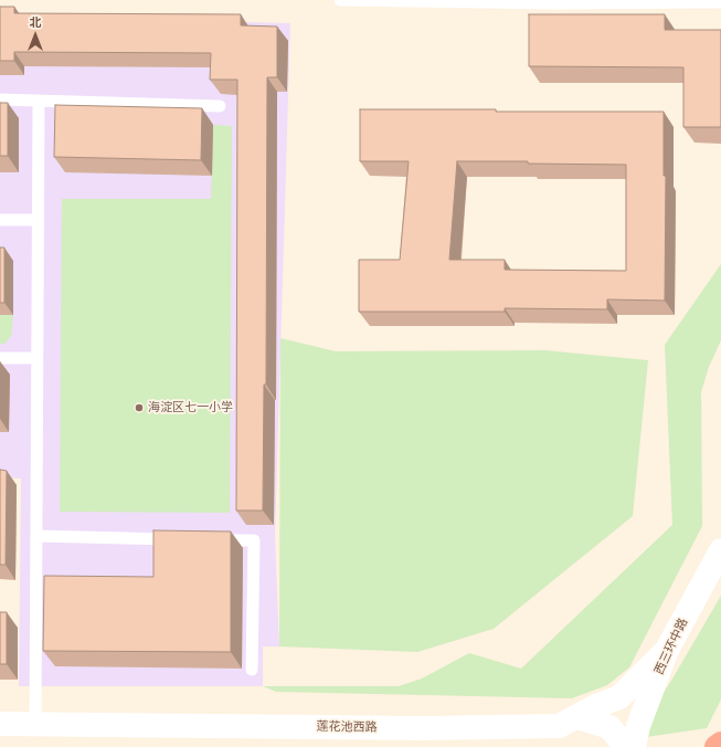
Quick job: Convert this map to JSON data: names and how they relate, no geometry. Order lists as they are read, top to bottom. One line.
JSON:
{"streets":{"street":["西三环中路","莲花池西路"]},"crossings":[["西三环中路","莲花池西路"]],"places":["海淀区七一小学"],"north":"top"}
